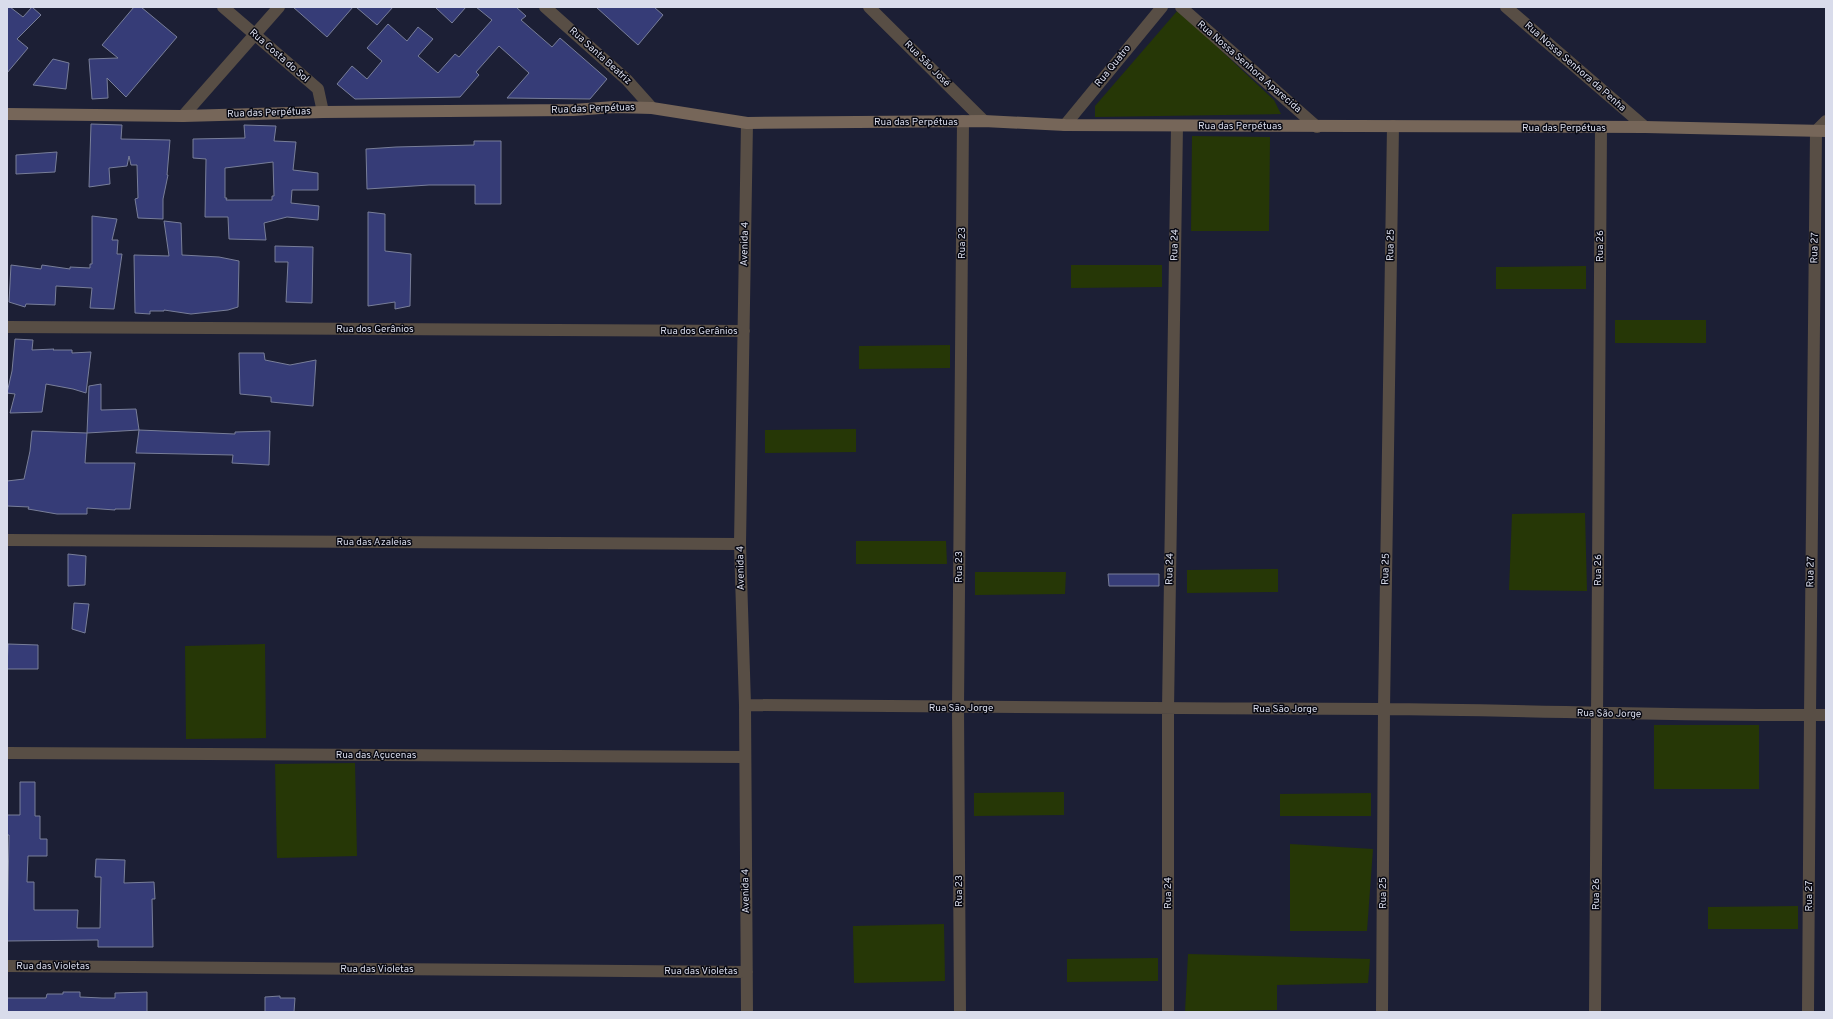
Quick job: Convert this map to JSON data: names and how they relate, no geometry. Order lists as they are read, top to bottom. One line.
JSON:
{"streets":{"street":["Rua Costa do Sol","Rua Santa Beatriz","Rua São José","Rua Quatro","Rua Nossa Senhora Aparecida","Rua Nossa Senhora da Penha","Rua das Perpétuas","Rua 23","Avenida 4","Rua 24","Rua 25","Rua 26","Rua 27","Rua dos Gerânios","Rua das Azaleias","Rua São Jorge","Rua das Açucenas","Rua das Violetas"]},"crossings":[["Rua Costa do Sol","Rua das Perpétuas"],["Rua Santa Beatriz","Rua das Perpétuas"],["Rua São José","Rua das Perpétuas"],["Rua Quatro","Rua das Perpétuas"],["Rua Nossa Senhora Aparecida","Rua das Perpétuas"],["Rua Nossa Senhora da Penha","Rua das Perpétuas"],["Rua das Perpétuas","Rua 23"],["Rua das Perpétuas","Avenida 4"],["Rua das Perpétuas","Rua 24"],["Rua das Perpétuas","Rua 25"],["Rua das Perpétuas","Rua 26"],["Rua das Perpétuas","Rua 27"],["Rua 23","Rua São Jorge"],["Avenida 4","Rua dos Gerânios"],["Avenida 4","Rua das Azaleias"],["Avenida 4","Rua São Jorge"],["Avenida 4","Rua das Açucenas"],["Avenida 4","Rua das Violetas"],["Rua 24","Rua São Jorge"],["Rua 25","Rua São Jorge"],["Rua 26","Rua São Jorge"],["Rua 27","Rua São Jorge"]]}
